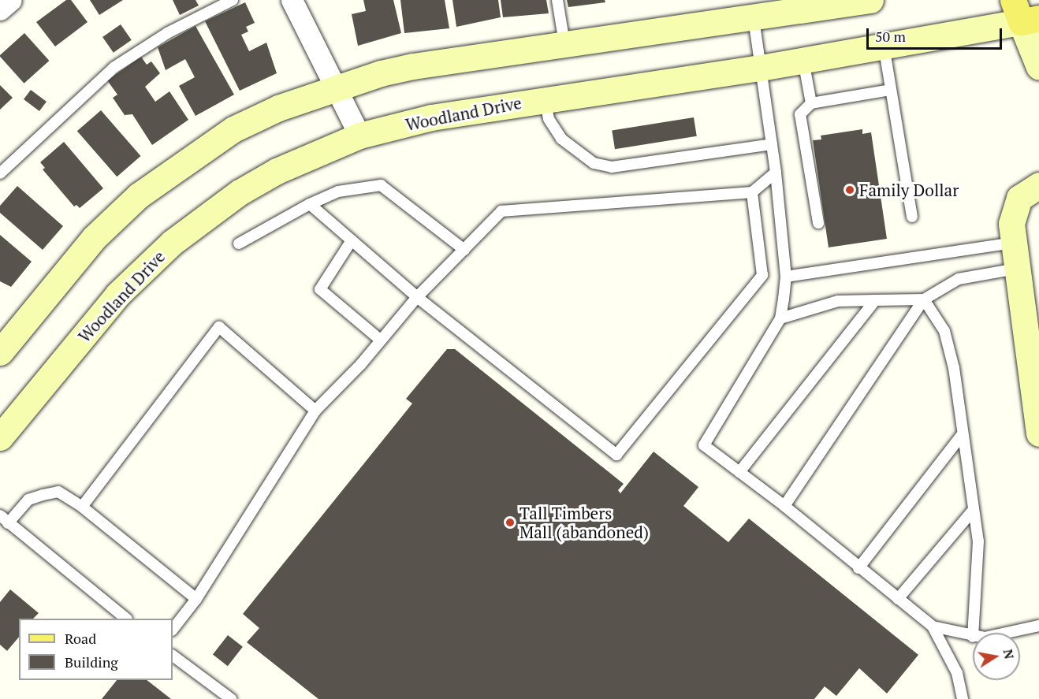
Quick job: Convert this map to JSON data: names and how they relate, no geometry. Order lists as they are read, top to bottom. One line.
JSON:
{"streets":{"street":["Woodland Drive"]},"places":["Family Dollar","Tall Timbers Mall (abandoned)"],"legend":["Road","Building"],"scale_bar":"50 m","north":"right"}
